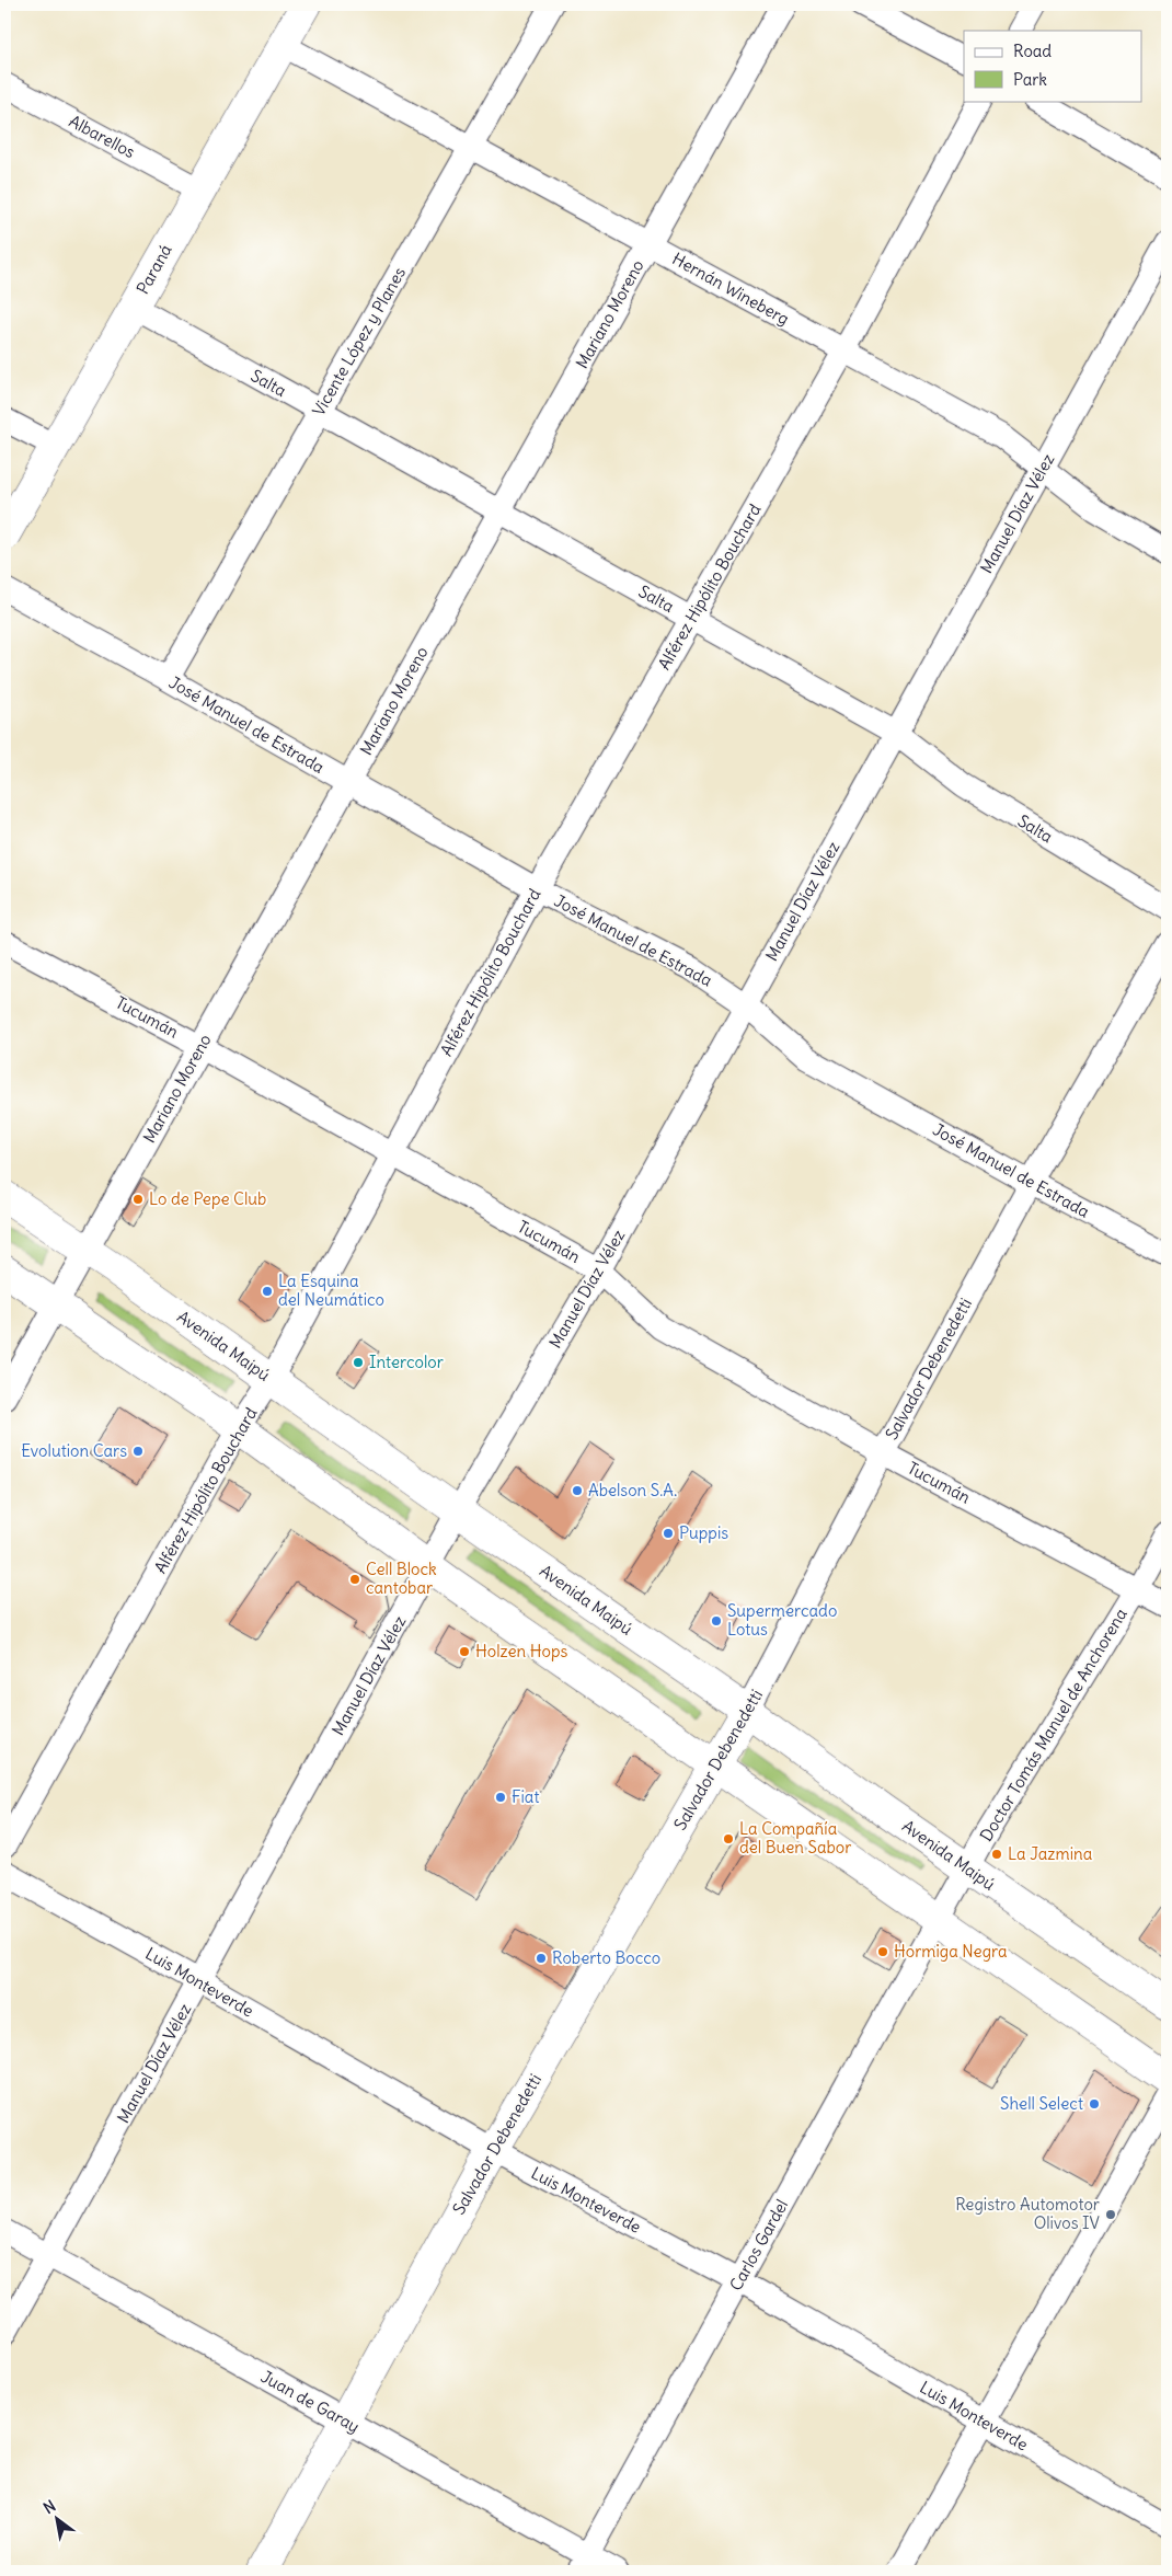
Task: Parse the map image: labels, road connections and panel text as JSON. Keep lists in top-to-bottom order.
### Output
{
  "streets": {
    "main road": ["Paraná", "Avenida Maipú", "Salvador Debenedetti"],
    "street": [
      "Albarellos",
      "Hernán Wineberg",
      "Mariano Moreno",
      "Vicente López y Planes",
      "Salta",
      "Manuel Díaz Vélez",
      "Alférez Hipólito Bouchard",
      "José Manuel de Estrada",
      "Tucumán",
      "Doctor Tomás Manuel de Anchorena",
      "Luis Monteverde",
      "Carlos Gardel",
      "Juan de Garay"
    ]
  },
  "crossings": [
    ["Albarellos", "Paraná"],
    ["Paraná", "Hernán Wineberg"],
    ["Paraná", "Salta"],
    ["Hernán Wineberg", "Mariano Moreno"],
    ["Hernán Wineberg", "Vicente López y Planes"],
    ["Hernán Wineberg", "Manuel Díaz Vélez"],
    ["Hernán Wineberg", "Alférez Hipólito Bouchard"],
    ["Mariano Moreno", "Salta"],
    ["Mariano Moreno", "José Manuel de Estrada"],
    ["Mariano Moreno", "Tucumán"],
    ["Mariano Moreno", "Avenida Maipú"],
    ["Vicente López y Planes", "Salta"],
    ["Vicente López y Planes", "José Manuel de Estrada"],
    ["Salta", "Manuel Díaz Vélez"],
    ["Salta", "Alférez Hipólito Bouchard"],
    ["Manuel Díaz Vélez", "José Manuel de Estrada"],
    ["Manuel Díaz Vélez", "Tucumán"],
    ["Manuel Díaz Vélez", "Avenida Maipú"],
    ["Manuel Díaz Vélez", "Luis Monteverde"],
    ["Manuel Díaz Vélez", "Juan de Garay"],
    ["Alférez Hipólito Bouchard", "José Manuel de Estrada"],
    ["Alférez Hipólito Bouchard", "Tucumán"],
    ["Alférez Hipólito Bouchard", "Avenida Maipú"],
    ["José Manuel de Estrada", "Salvador Debenedetti"],
    ["Tucumán", "Salvador Debenedetti"],
    ["Tucumán", "Doctor Tomás Manuel de Anchorena"],
    ["Avenida Maipú", "Salvador Debenedetti"],
    ["Avenida Maipú", "Doctor Tomás Manuel de Anchorena"],
    ["Salvador Debenedetti", "Luis Monteverde"],
    ["Salvador Debenedetti", "Juan de Garay"],
    ["Doctor Tomás Manuel de Anchorena", "Carlos Gardel"],
    ["Luis Monteverde", "Carlos Gardel"],
    ["Carlos Gardel", "Juan de Garay"]
  ],
  "places": [
    "Lo de Pepe Club",
    "La Esquina del Neumático",
    "Intercolor",
    "Evolution Cars",
    "Abelson S.A.",
    "Puppis",
    "Cell Block cantobar",
    "Supermercado Lotus",
    "Holzen Hops",
    "Fiat",
    "La Compañía del Buen Sabor",
    "La Jazmina",
    "Hormiga Negra",
    "Roberto Bocco",
    "Shell Select",
    "Registro Automotor Olivos IV"
  ],
  "legend": ["Road", "Park"],
  "north": "top left"
}
